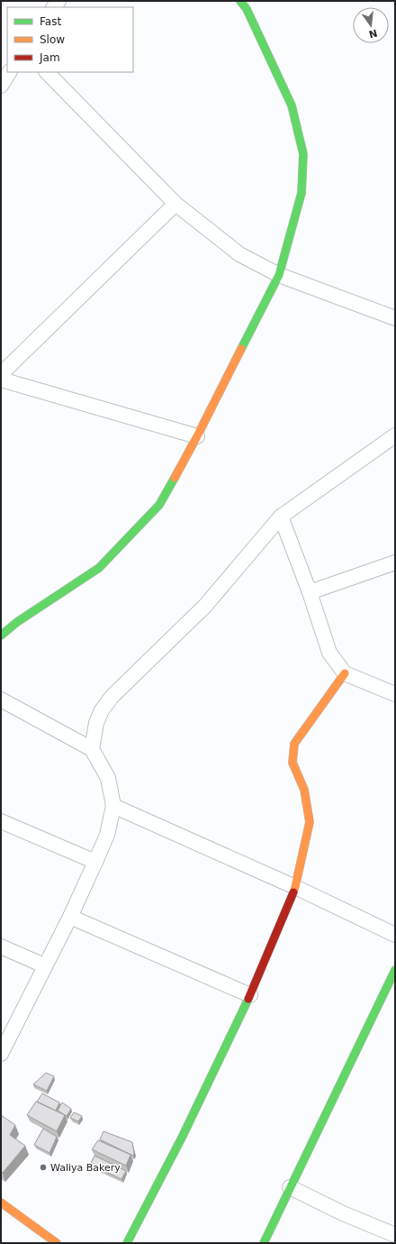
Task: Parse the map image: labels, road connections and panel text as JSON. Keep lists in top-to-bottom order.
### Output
{
  "places": ["Waliya Bakery"],
  "legend": ["Fast", "Slow", "Jam"],
  "north": "bottom"
}
